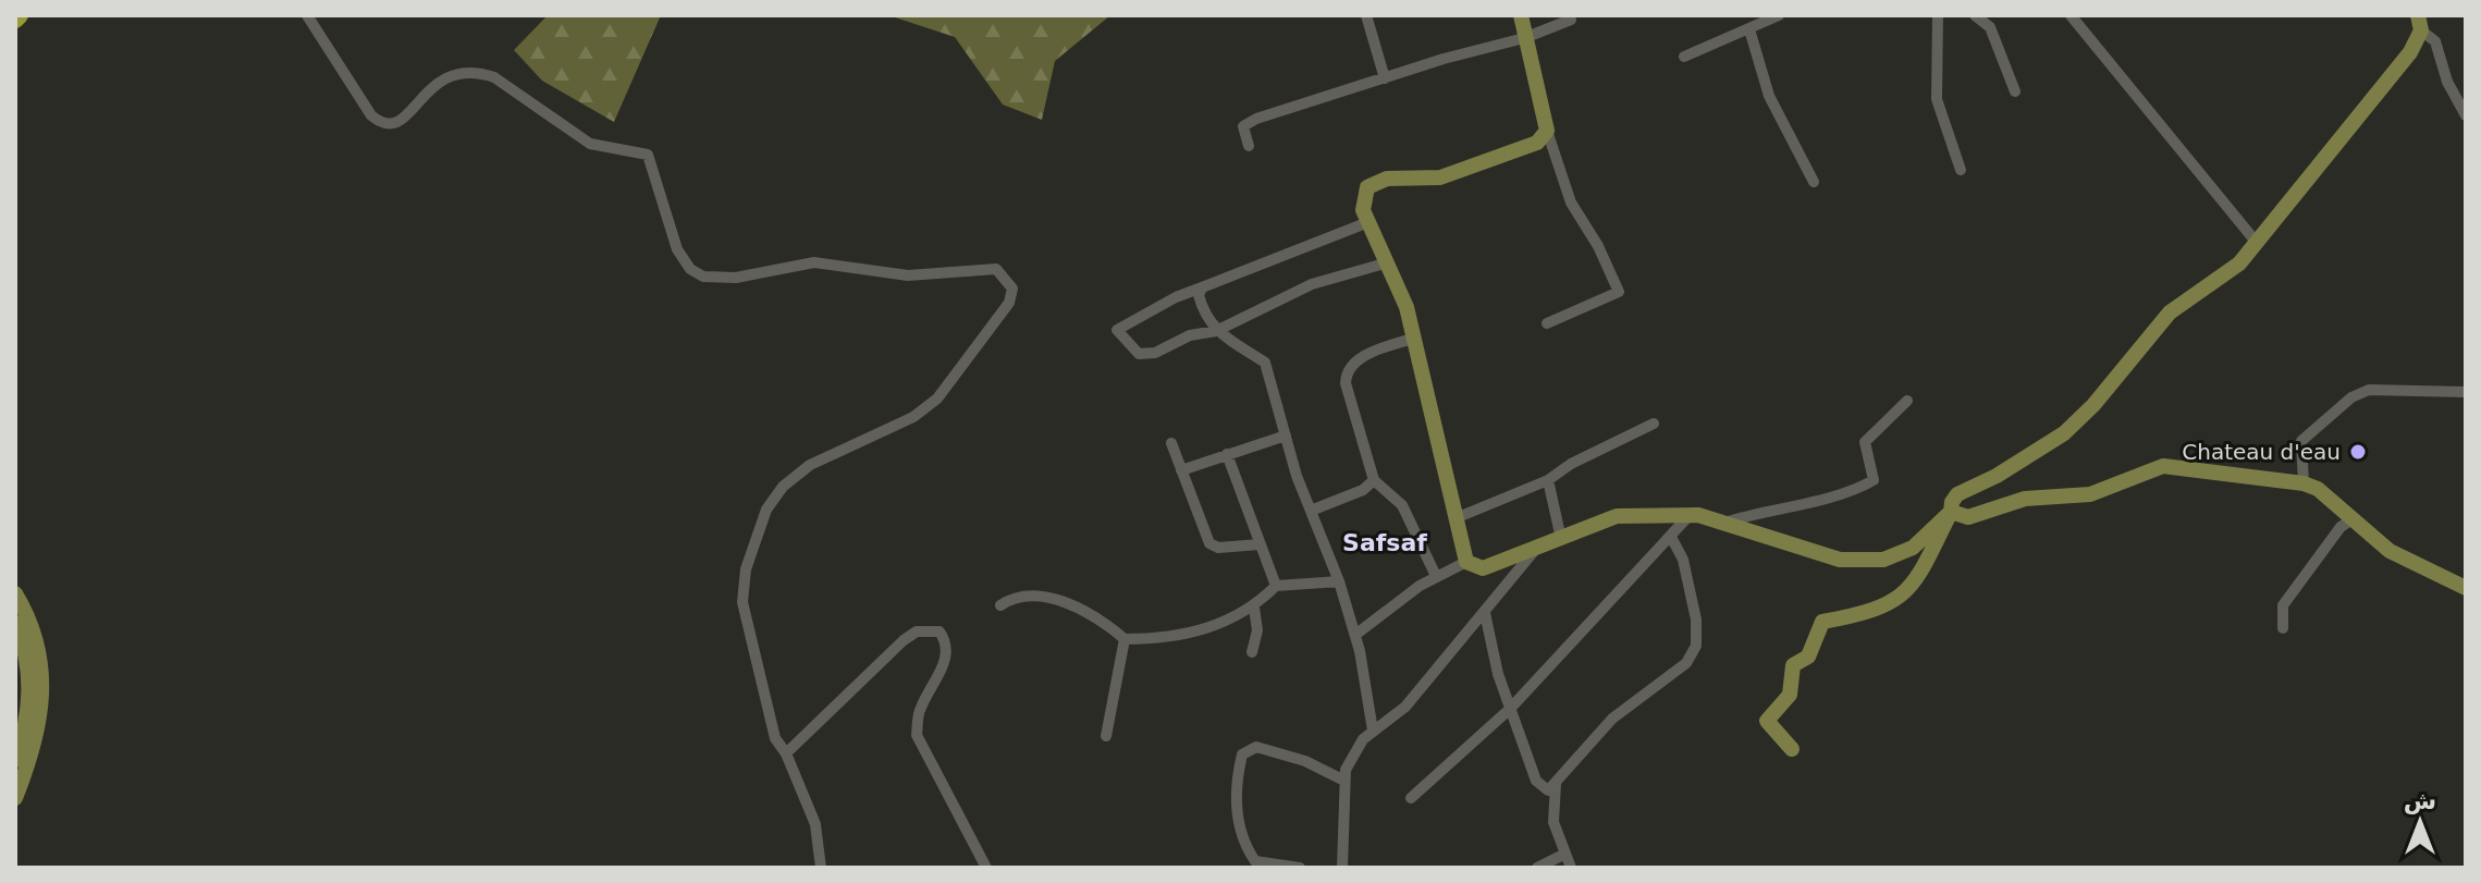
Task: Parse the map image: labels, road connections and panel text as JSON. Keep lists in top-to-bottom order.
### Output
{
  "districts": ["Safsaf"],
  "places": ["Chateau d'eau"],
  "north": "top"
}
